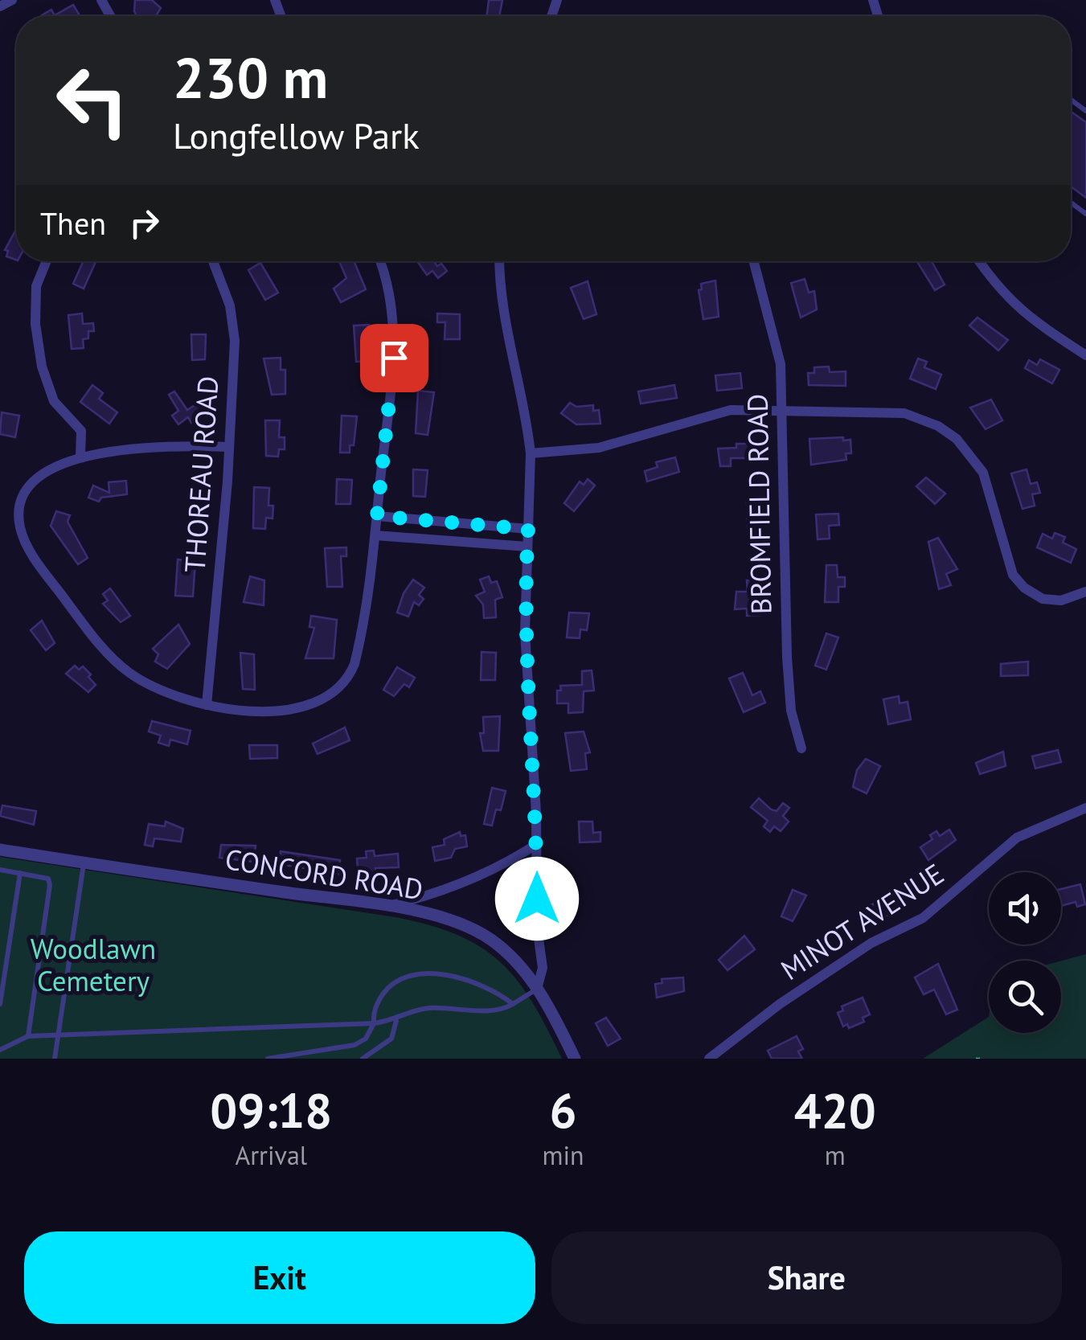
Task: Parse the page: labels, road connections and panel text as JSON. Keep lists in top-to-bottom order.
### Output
{
  "streets": {
    "street": [
      "THOREAU ROAD",
      "BROMFIELD ROAD",
      "CONCORD ROAD",
      "MINOT AVENUE"
    ]
  },
  "parks": ["Woodlawn Cemetery"],
  "page": {
    "turn": ["230 m", "Longfellow Park"],
    "then": "Then",
    "eta": [
      "09:18",
      "Arrival",
      "6",
      "min",
      "420",
      "m"
    ],
    "buttons": ["Exit", "Share"]
  }
}
